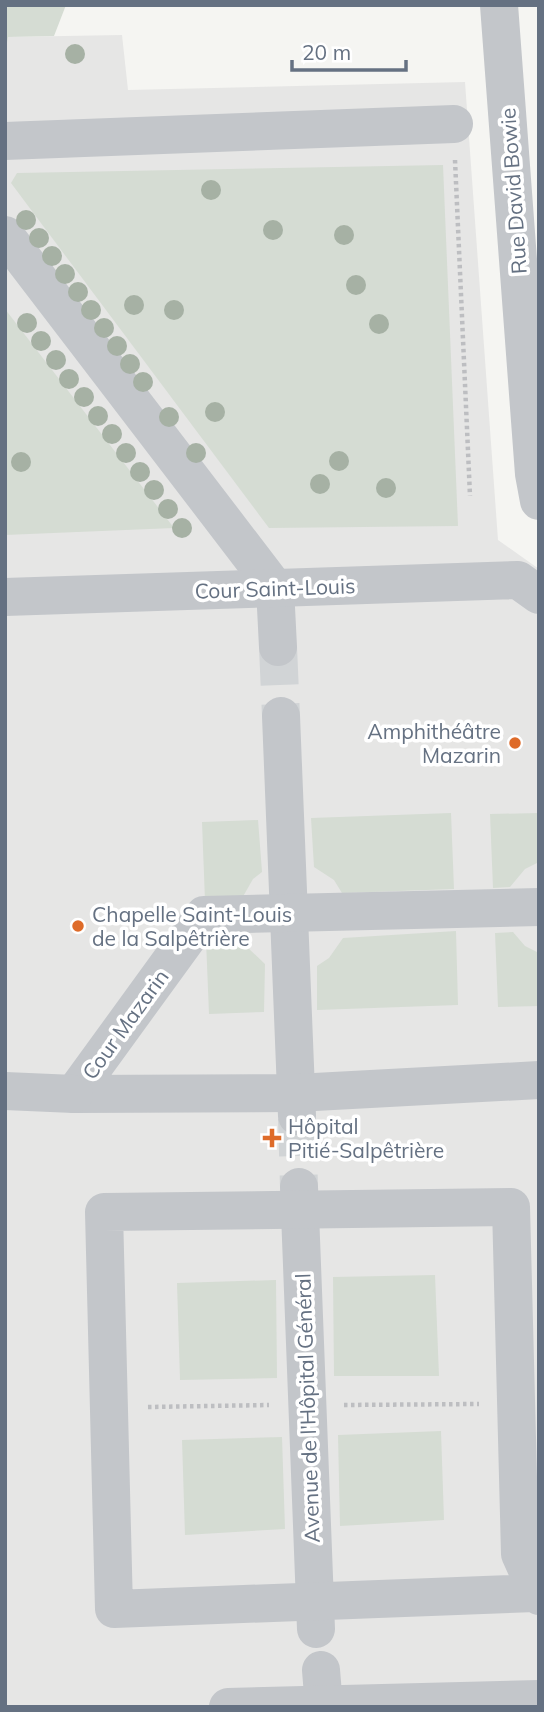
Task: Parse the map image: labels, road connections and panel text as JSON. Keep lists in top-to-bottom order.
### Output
{
  "streets": {
    "lane": [
      "Rue David Bowie",
      "Cour Saint-Louis",
      "Cour Mazarin",
      "Avenue de l'Hôpital Général"
    ]
  },
  "places": {
    "other": ["Amphithéâtre Mazarin", "Chapelle Saint-Louis de la Salpêtrière"],
    "health": ["Hôpital Pitié-Salpêtrière"]
  },
  "scale_bar": "20 m"
}
